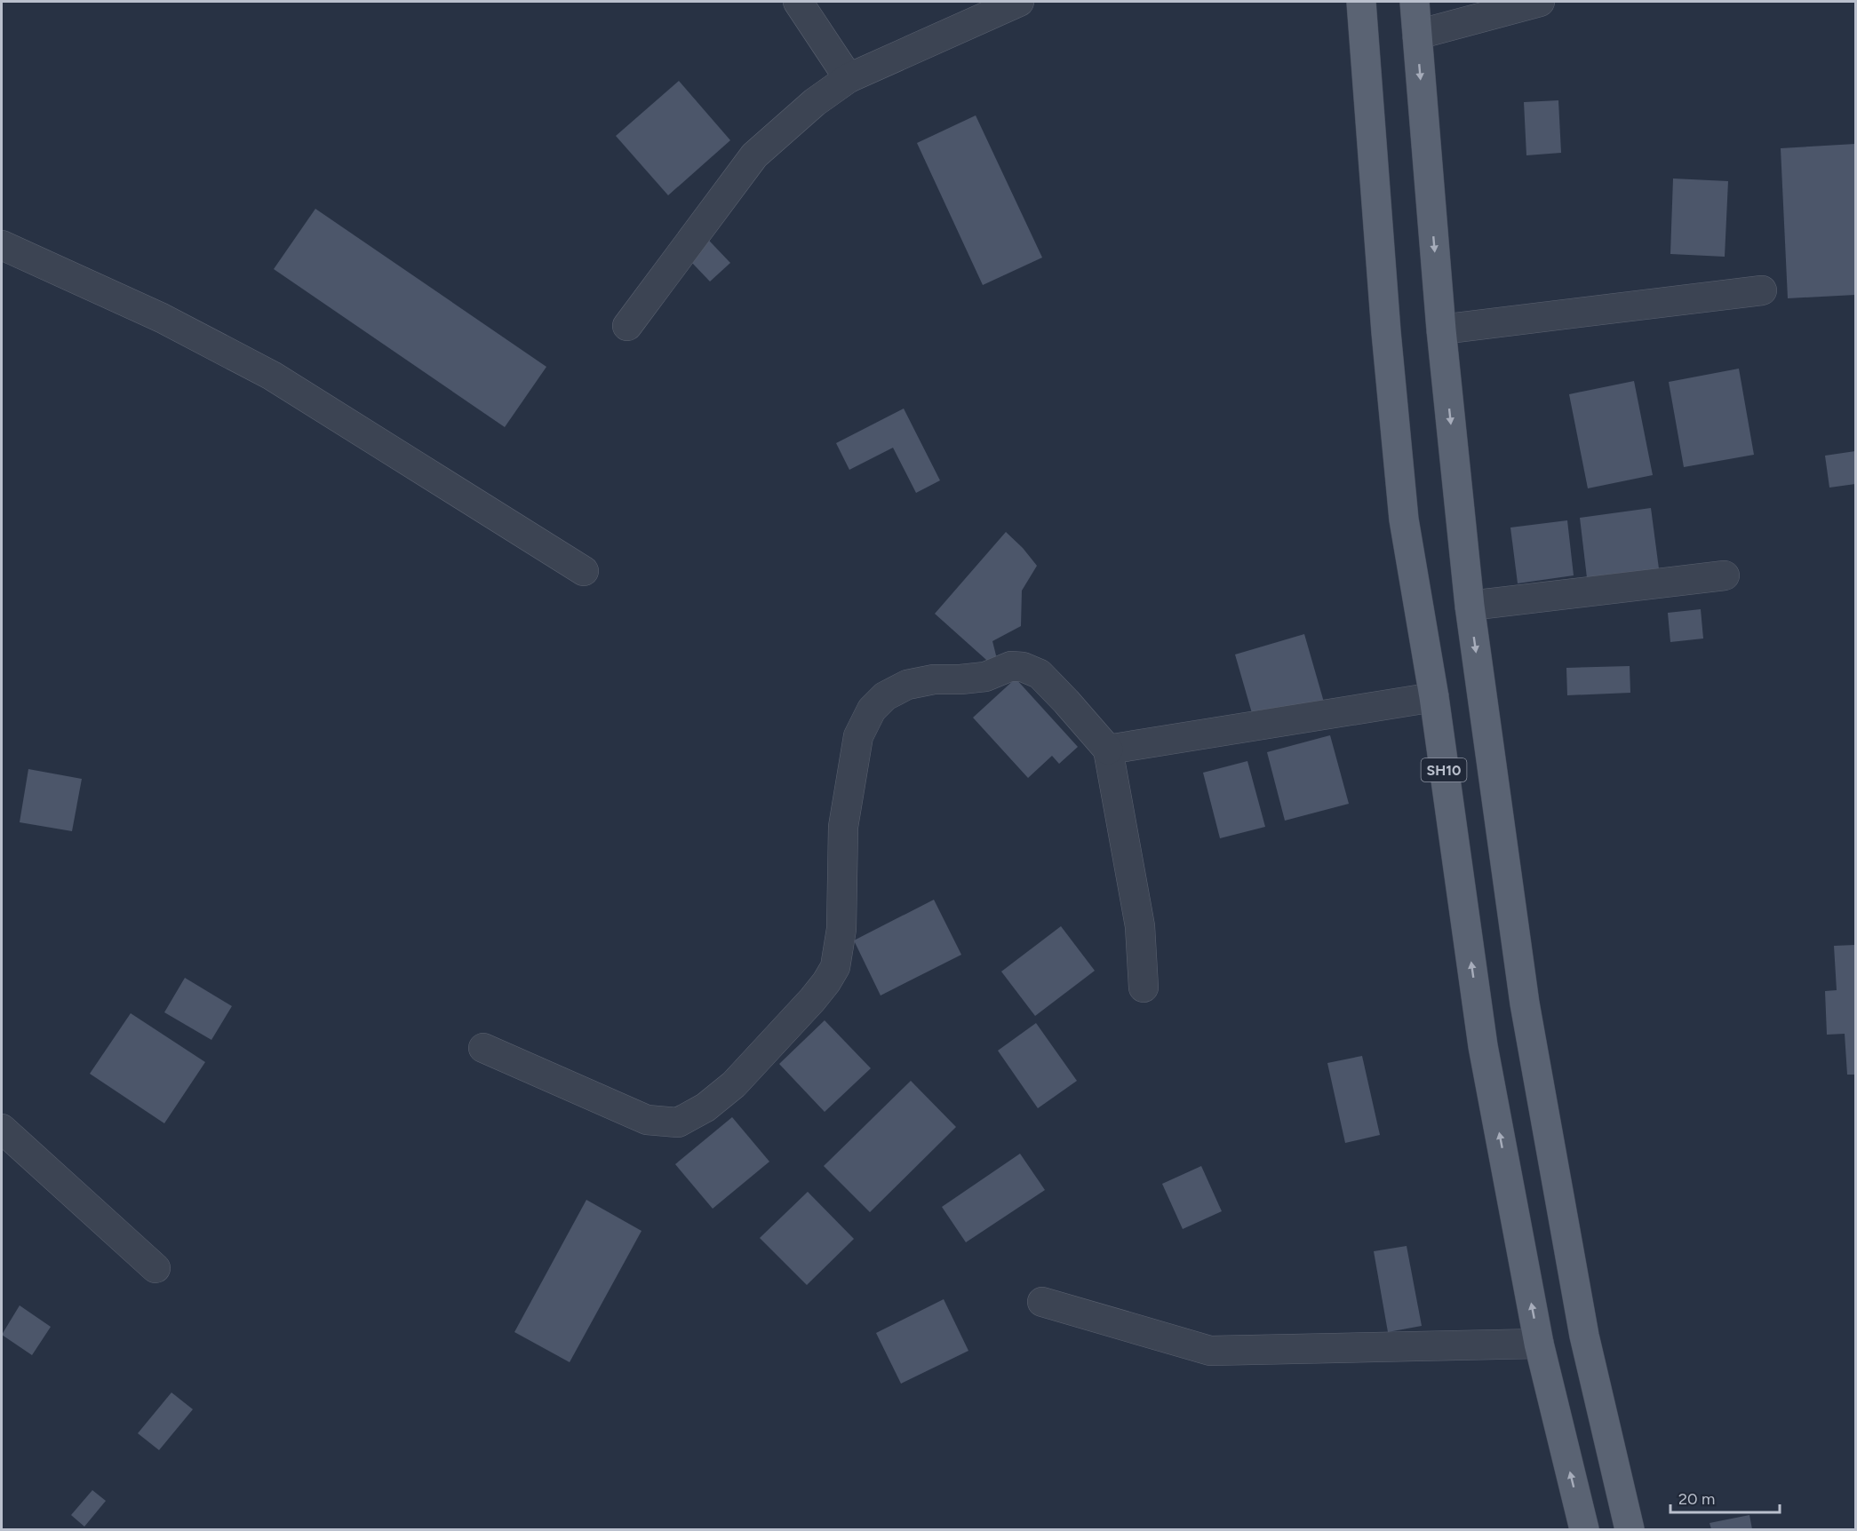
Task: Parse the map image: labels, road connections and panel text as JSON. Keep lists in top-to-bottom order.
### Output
{
  "streets": {
    "main road": ["SH10"]
  },
  "scale_bar": "20 m"
}
